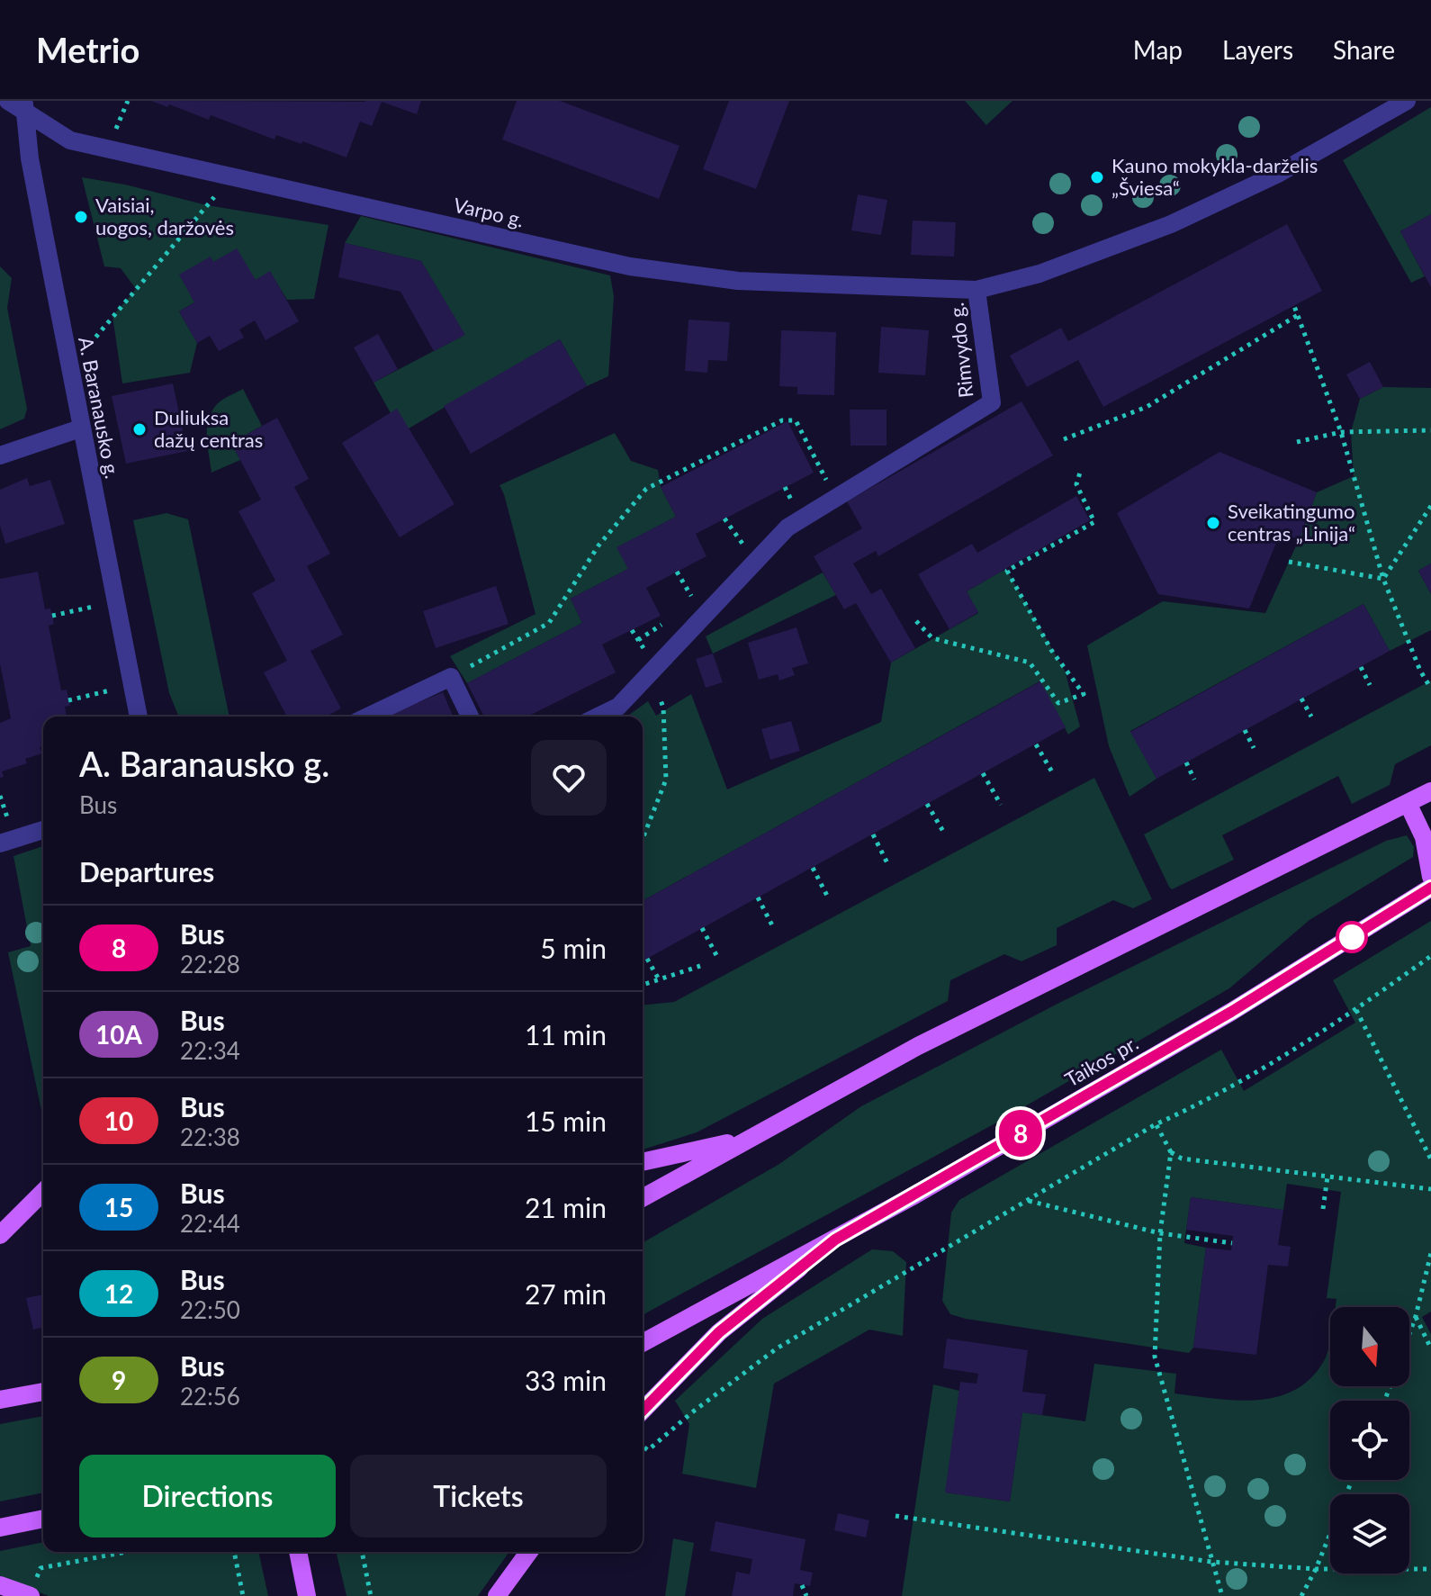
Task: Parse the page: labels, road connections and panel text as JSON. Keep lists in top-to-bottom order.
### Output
{
  "streets": {
    "main road": ["Taikos pr."],
    "street": ["Varpo g.", "Rimvydo g.", "A. Baranausko g."]
  },
  "crossings": [
    ["Varpo g.", "Rimvydo g."],
    ["Varpo g.", "A. Baranausko g."]
  ],
  "places": [
    "Kauno mokykla-darželis „Šviesa“",
    "Vaisiai, uogos, daržovės",
    "Duliuksa dažų centras",
    "Sveikatingumo centras „Linija“"
  ],
  "lines": ["bus line 8"],
  "north": "bottom",
  "page": {
    "header": "Metrio",
    "nav": ["Map", "Layers", "Share"],
    "on_map": "8",
    "heading": [
      ["A. Baranausko g.", "Bus"],
      "Departures"
    ],
    "list": [
      {
        "mark": "8",
        "name": "Bus",
        "note": "22:28",
        "value": "5 min"
      },
      {
        "mark": "10A",
        "name": "Bus",
        "note": "22:34",
        "value": "11 min"
      },
      {
        "mark": "10",
        "name": "Bus",
        "note": "22:38",
        "value": "15 min"
      },
      {
        "mark": "15",
        "name": "Bus",
        "note": "22:44",
        "value": "21 min"
      },
      {
        "mark": "12",
        "name": "Bus",
        "note": "22:50",
        "value": "27 min"
      },
      {
        "mark": "9",
        "name": "Bus",
        "note": "22:56",
        "value": "33 min"
      }
    ],
    "buttons": ["Directions", "Tickets"]
  }
}
